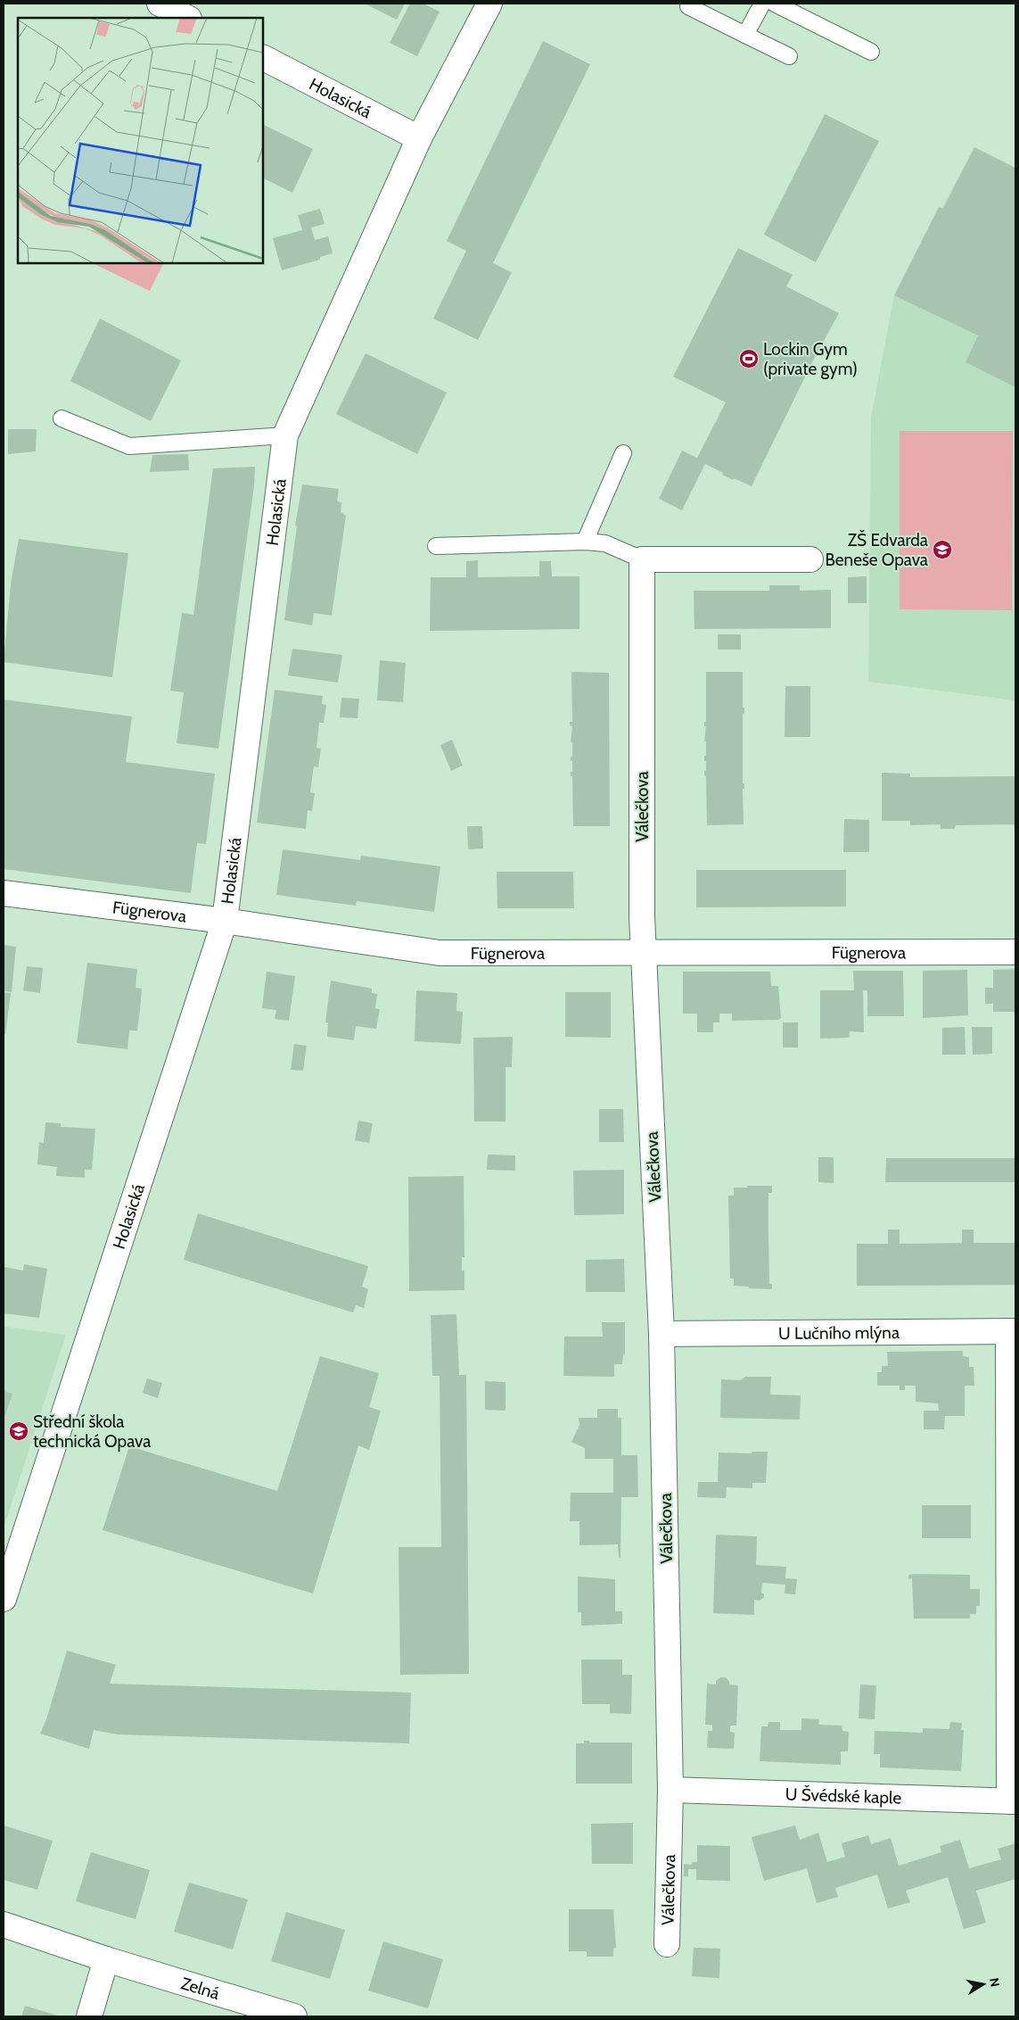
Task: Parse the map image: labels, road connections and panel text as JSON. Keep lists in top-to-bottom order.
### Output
{
  "streets": {
    "street": [
      "Holasická",
      "Válečkova",
      "Fügnerova",
      "U Lučního mlýna",
      "U Švédské kaple",
      "Zelná"
    ]
  },
  "crossings": [
    ["Holasická", "Fügnerova"],
    ["Válečkova", "Fügnerova"],
    ["Válečkova", "U Lučního mlýna"],
    ["Válečkova", "U Švédské kaple"]
  ],
  "places": {
    "sports": ["Lockin Gym (private gym)"],
    "school or university": ["ZŠ Edvarda Beneše Opava", "Střední škola technická Opava"]
  },
  "north": "right"
}
